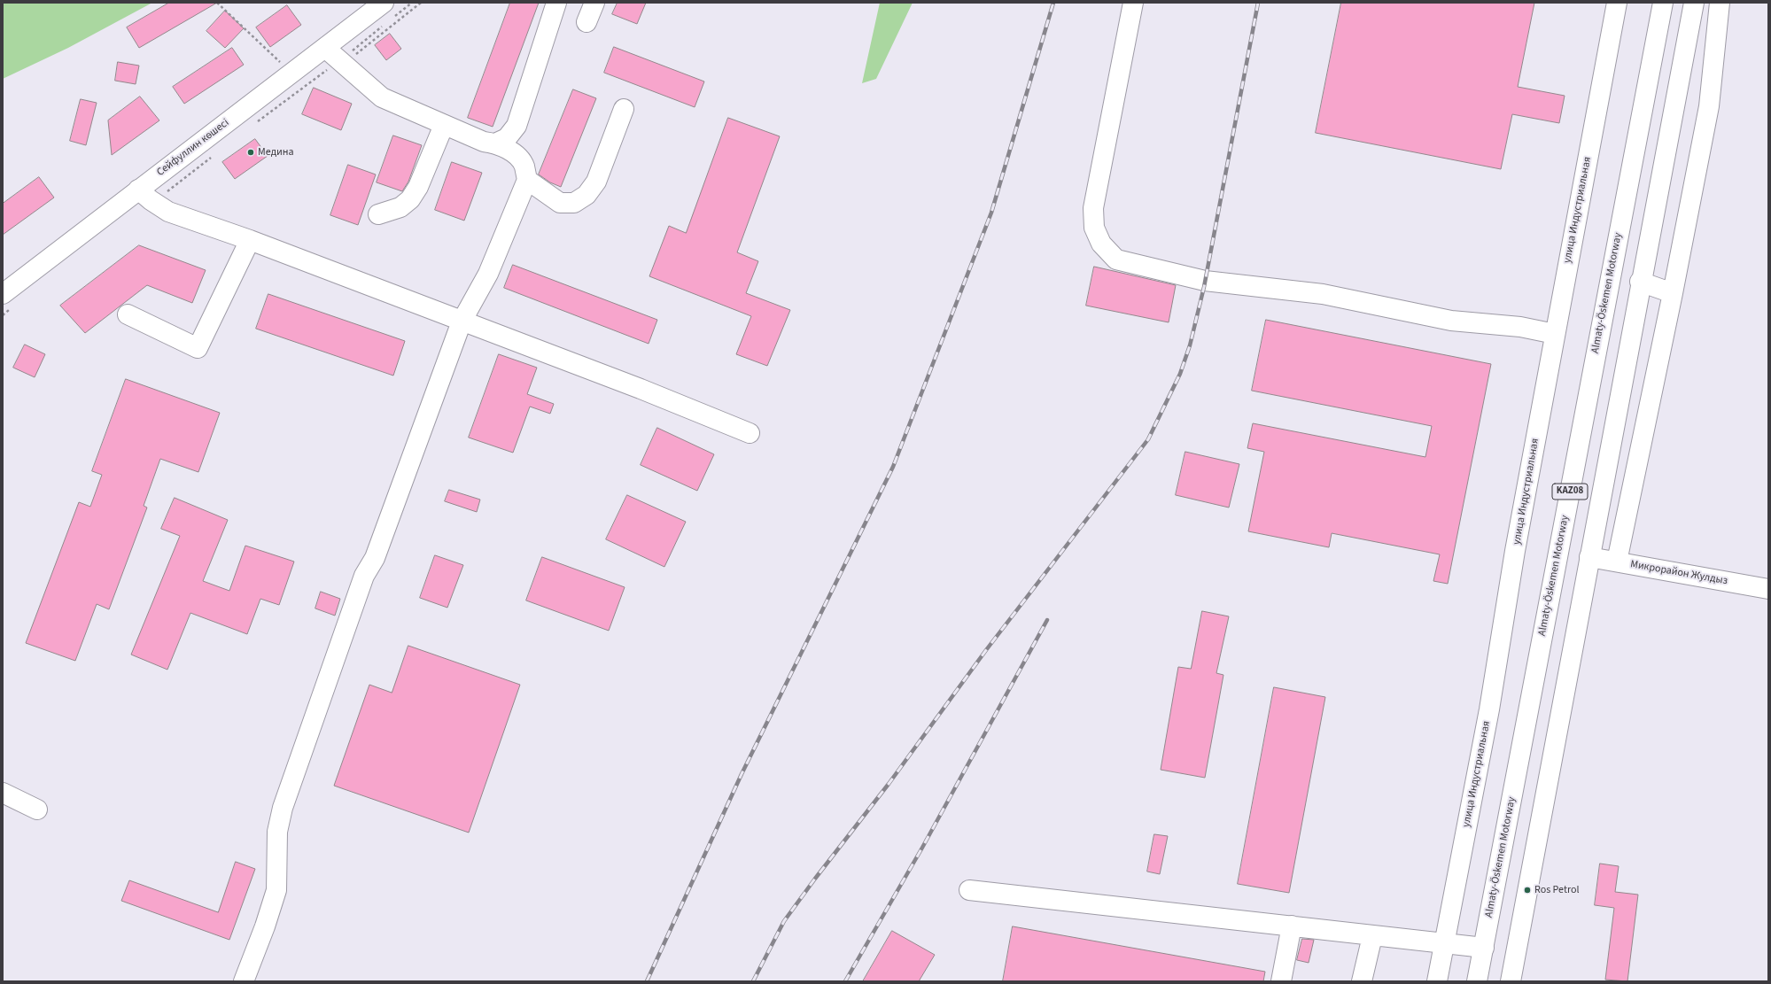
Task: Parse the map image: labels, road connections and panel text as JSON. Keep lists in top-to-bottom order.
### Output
{
  "streets": {
    "main road": [
      "Сейфуллин көшесі",
      "улица Индустриальная",
      "Almaty-Öskemen Motorway",
      "KAZ08",
      "Микрорайон Жулдыз"
    ]
  },
  "crossings": [
    ["KAZ08", "Микрорайон Жулдыз"]
  ],
  "places": ["Медина", "Ros Petrol"]
}
